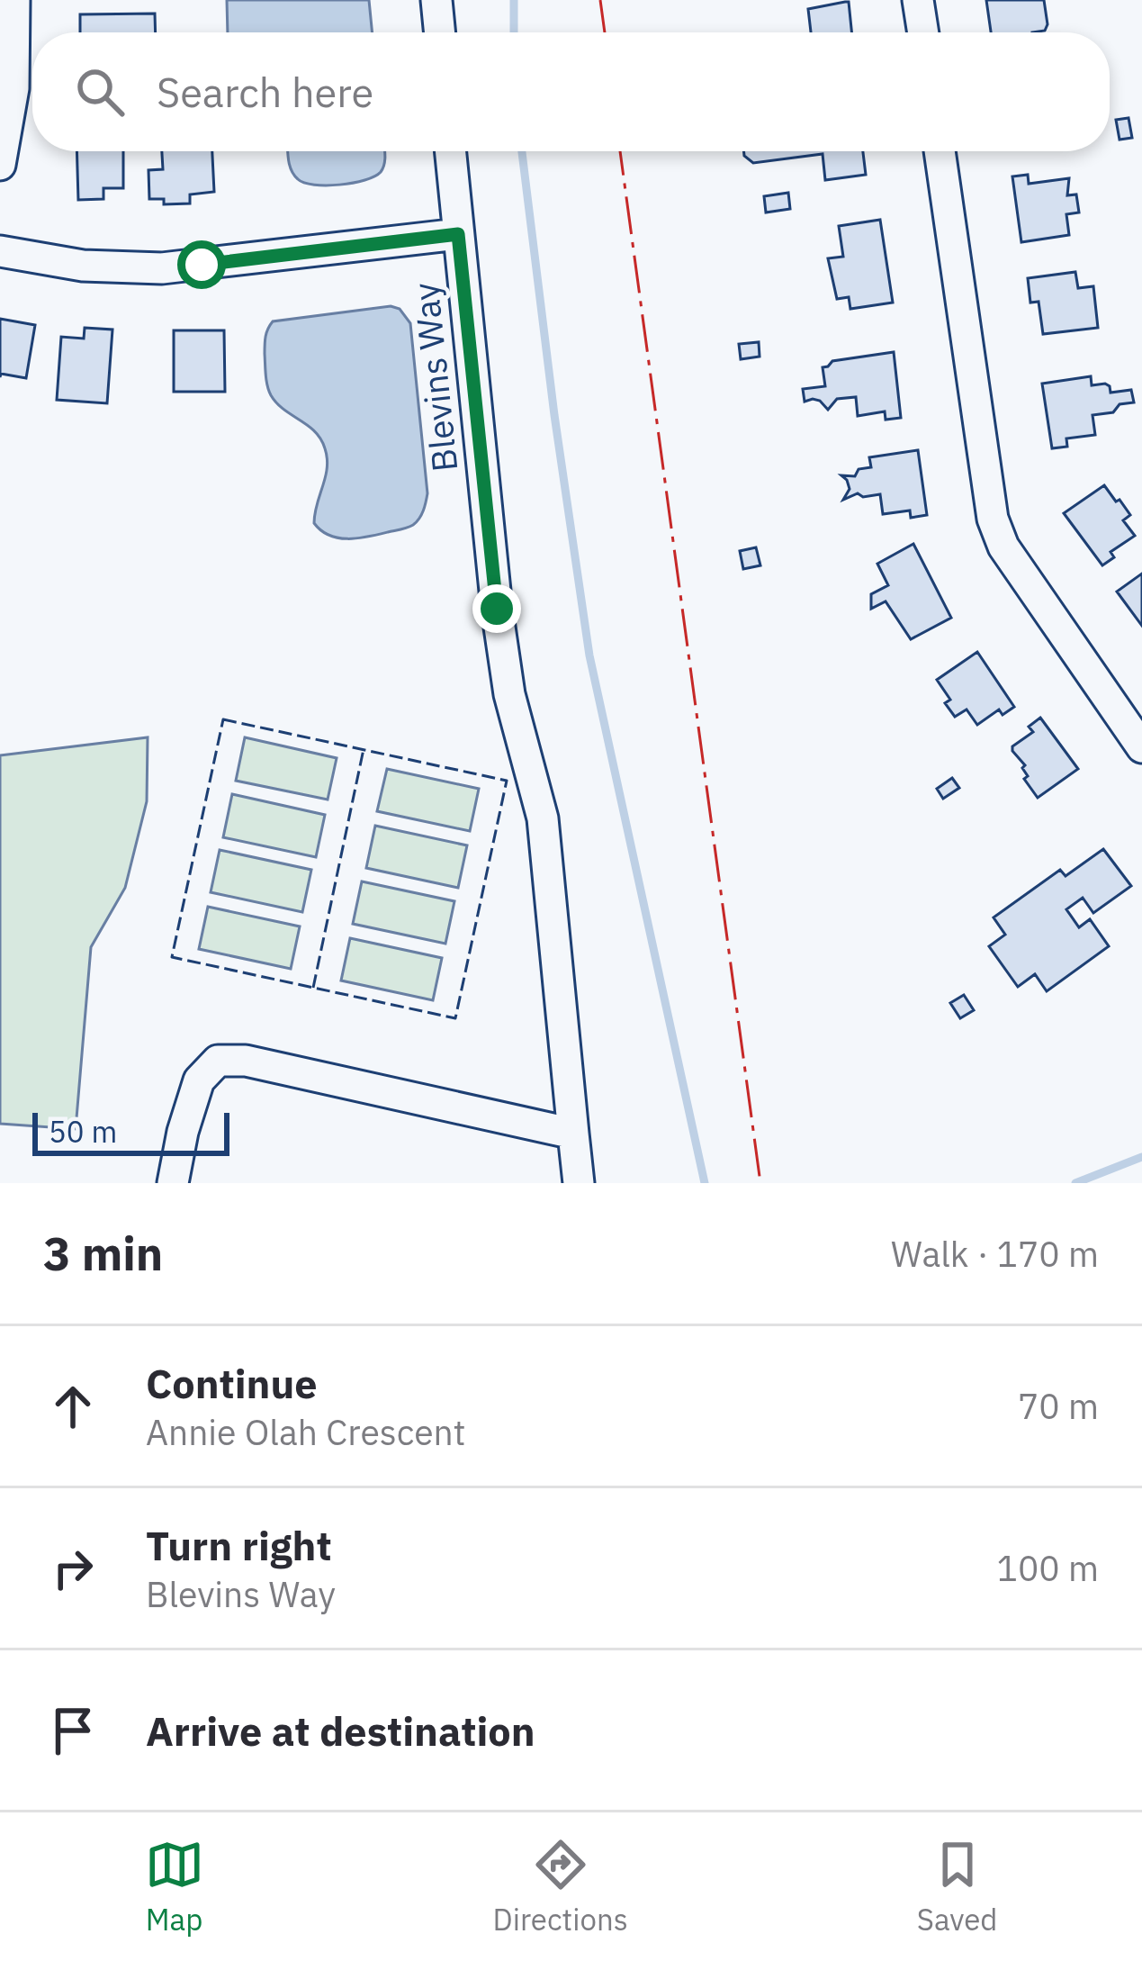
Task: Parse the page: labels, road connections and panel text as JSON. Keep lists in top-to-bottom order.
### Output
{
  "streets": {
    "street": ["Blevins Way"]
  },
  "scale_bar": "50 m",
  "page": {
    "search": "Search here",
    "scale": "50 m",
    "heading": ["3 min", "Walk · 170 m"],
    "list": [
      ["Continue", "Annie Olah Crescent", "70 m"],
      ["Turn right", "Blevins Way", "100 m"],
      "Arrive at destination"
    ],
    "nav": ["Map", "Directions", "Saved"]
  }
}
